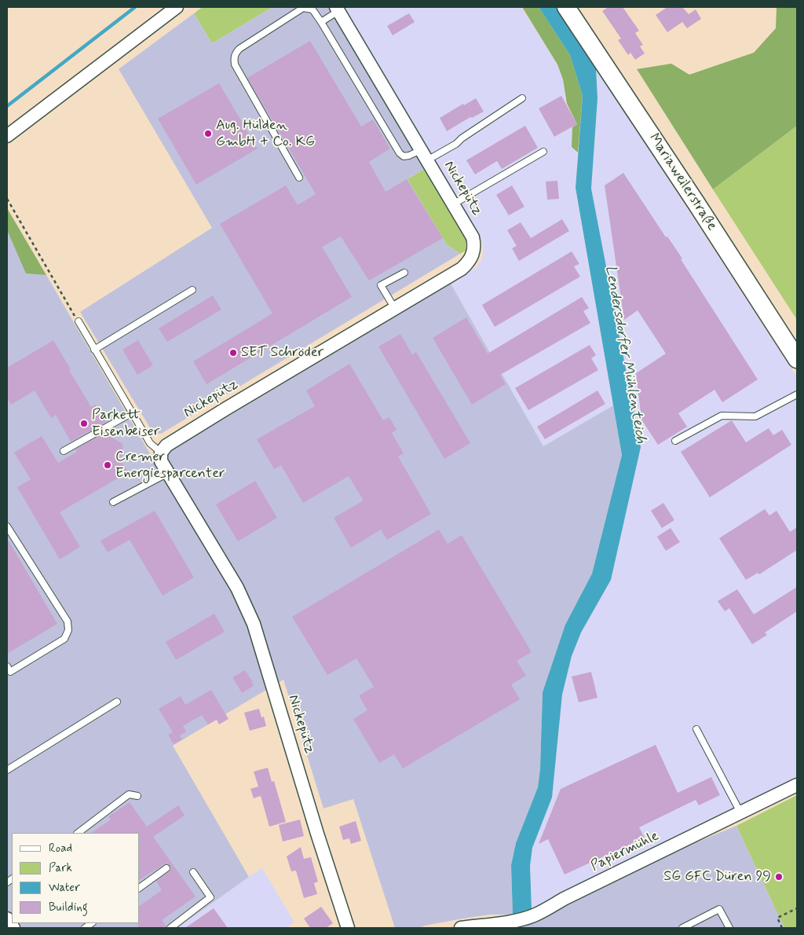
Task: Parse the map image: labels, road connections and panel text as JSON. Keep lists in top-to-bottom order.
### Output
{
  "streets": {
    "main road": ["Mariaweilerstraße"],
    "street": ["Nickepütz", "Papiermühle"]
  },
  "water": ["Lendersdorfer Mühlenteich"],
  "places": [
    "Aug. Hülden GmbH + Co. KG",
    "SET Schröder",
    "Parkett Eisenbeiser",
    "Cremer Energiesparcenter",
    "SG GFC Düren 99"
  ],
  "legend": [
    "Road",
    "Park",
    "Water",
    "Building"
  ]
}
